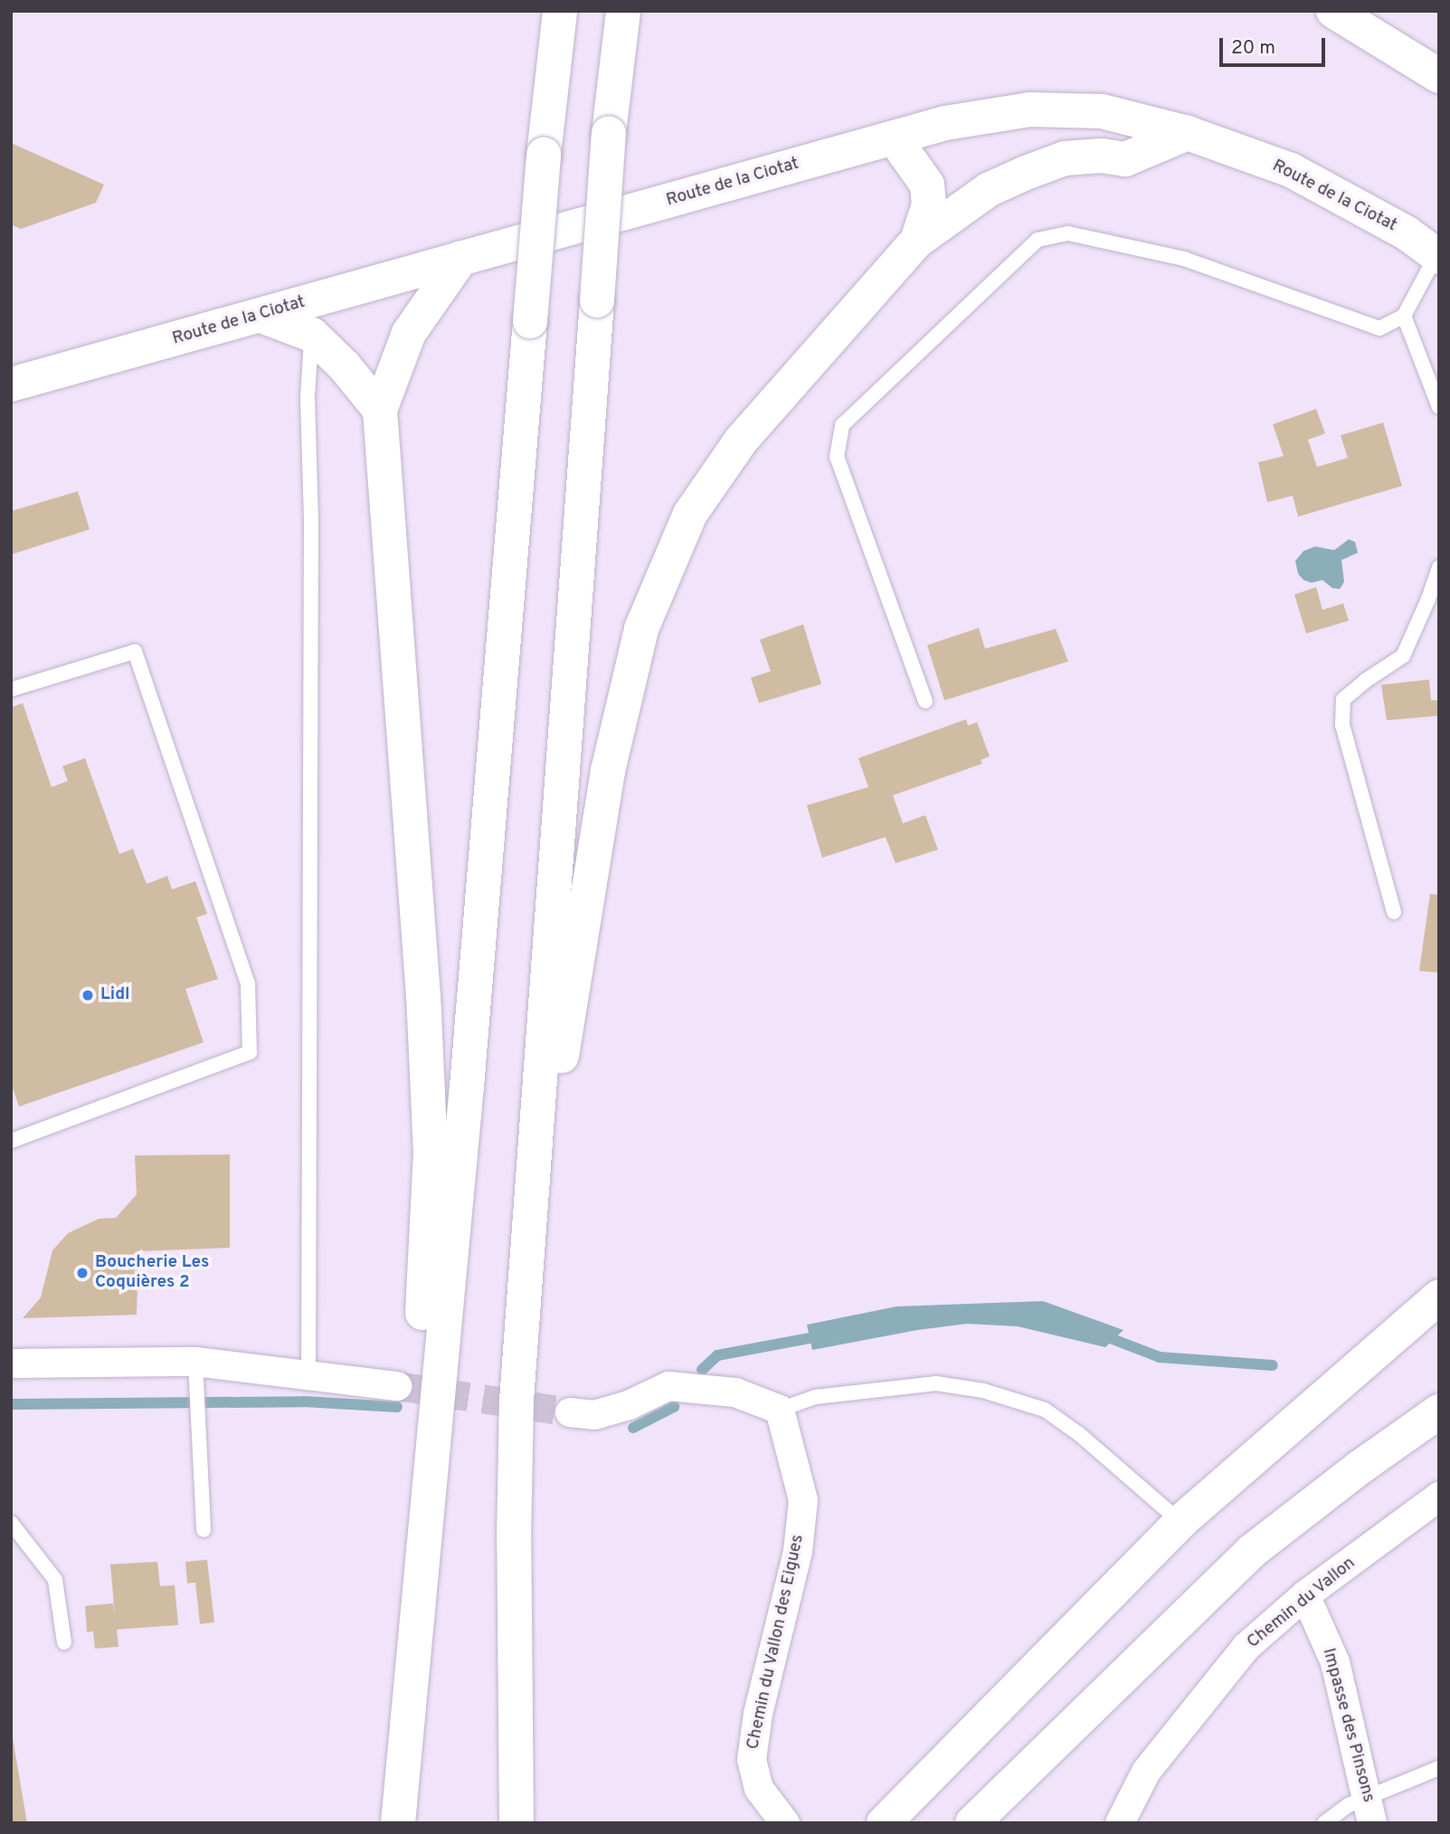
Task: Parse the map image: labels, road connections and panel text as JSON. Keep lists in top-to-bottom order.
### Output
{
  "streets": {
    "main road": ["Route de la Ciotat"],
    "street": ["Chemin du Vallon", "Chemin du Vallon des Eigues", "Impasse des Pinsons"]
  },
  "crossings": [
    ["Chemin du Vallon", "Impasse des Pinsons"]
  ],
  "places": ["Lidl", "Boucherie Les Coquières 2"],
  "scale_bar": "20 m"
}
